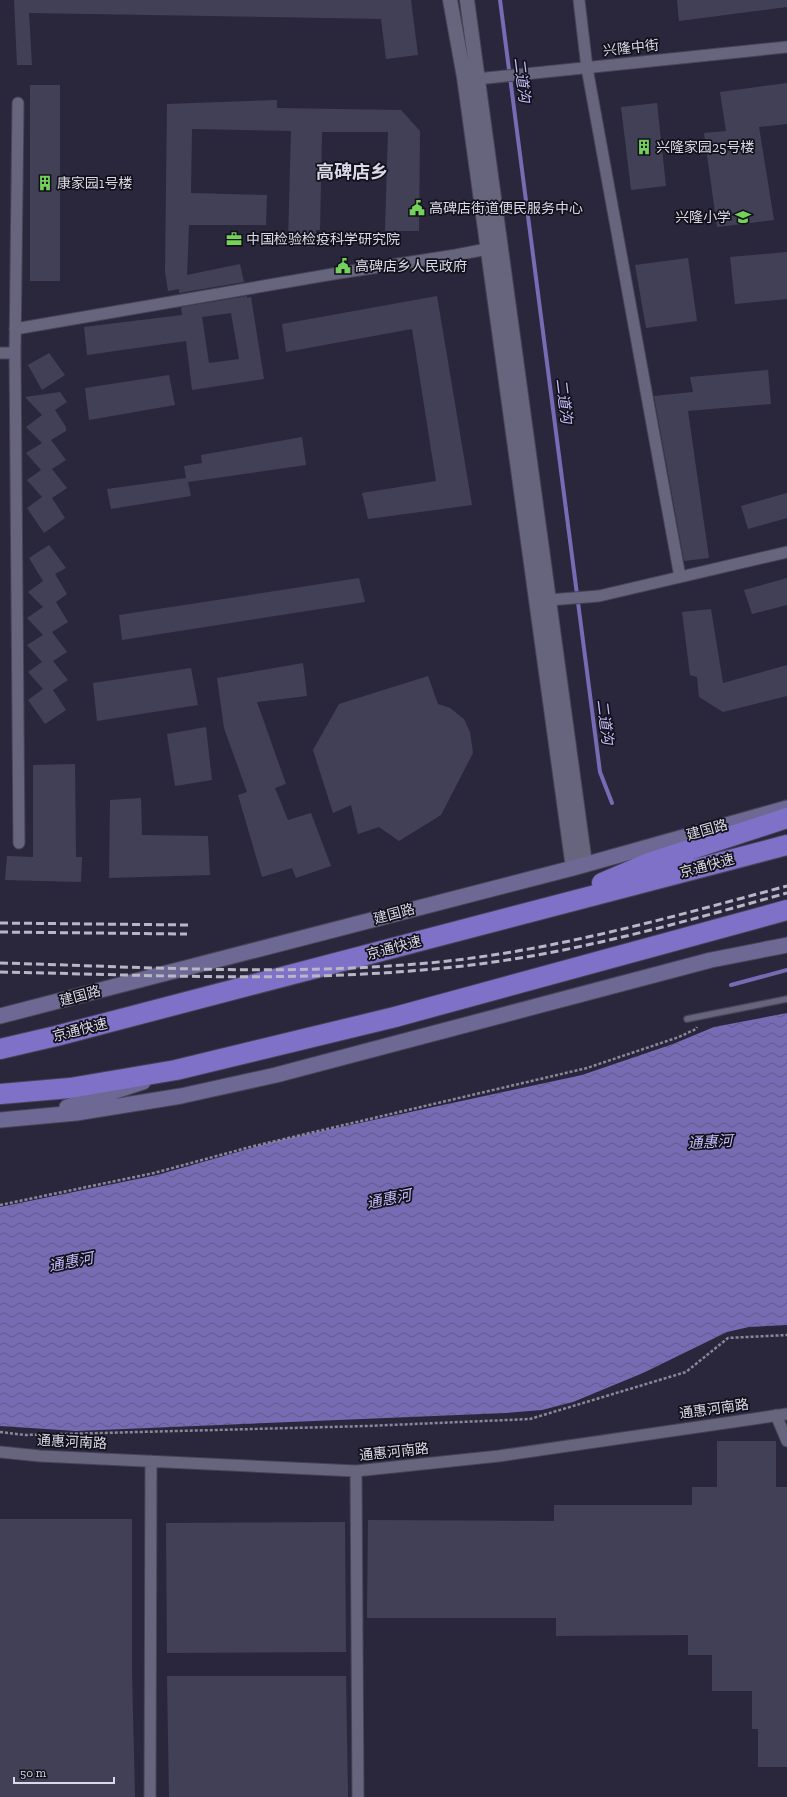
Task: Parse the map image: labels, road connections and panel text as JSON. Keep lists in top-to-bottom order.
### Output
{
  "streets": {
    "highway": ["京通快速"],
    "main road": ["建国路"],
    "street": ["兴隆中街", "通惠河南路"]
  },
  "districts": ["高碑店乡"],
  "water": ["二道沟", "通惠河"],
  "places": {
    "building": ["兴隆家园25号楼", "康家园1号楼"],
    "public building": ["高碑店街道便民服务中心", "高碑店乡人民政府"],
    "school or university": ["兴隆小学"],
    "office": ["中国检验检疫科学研究院"]
  },
  "scale_bar": "50 m"
}
